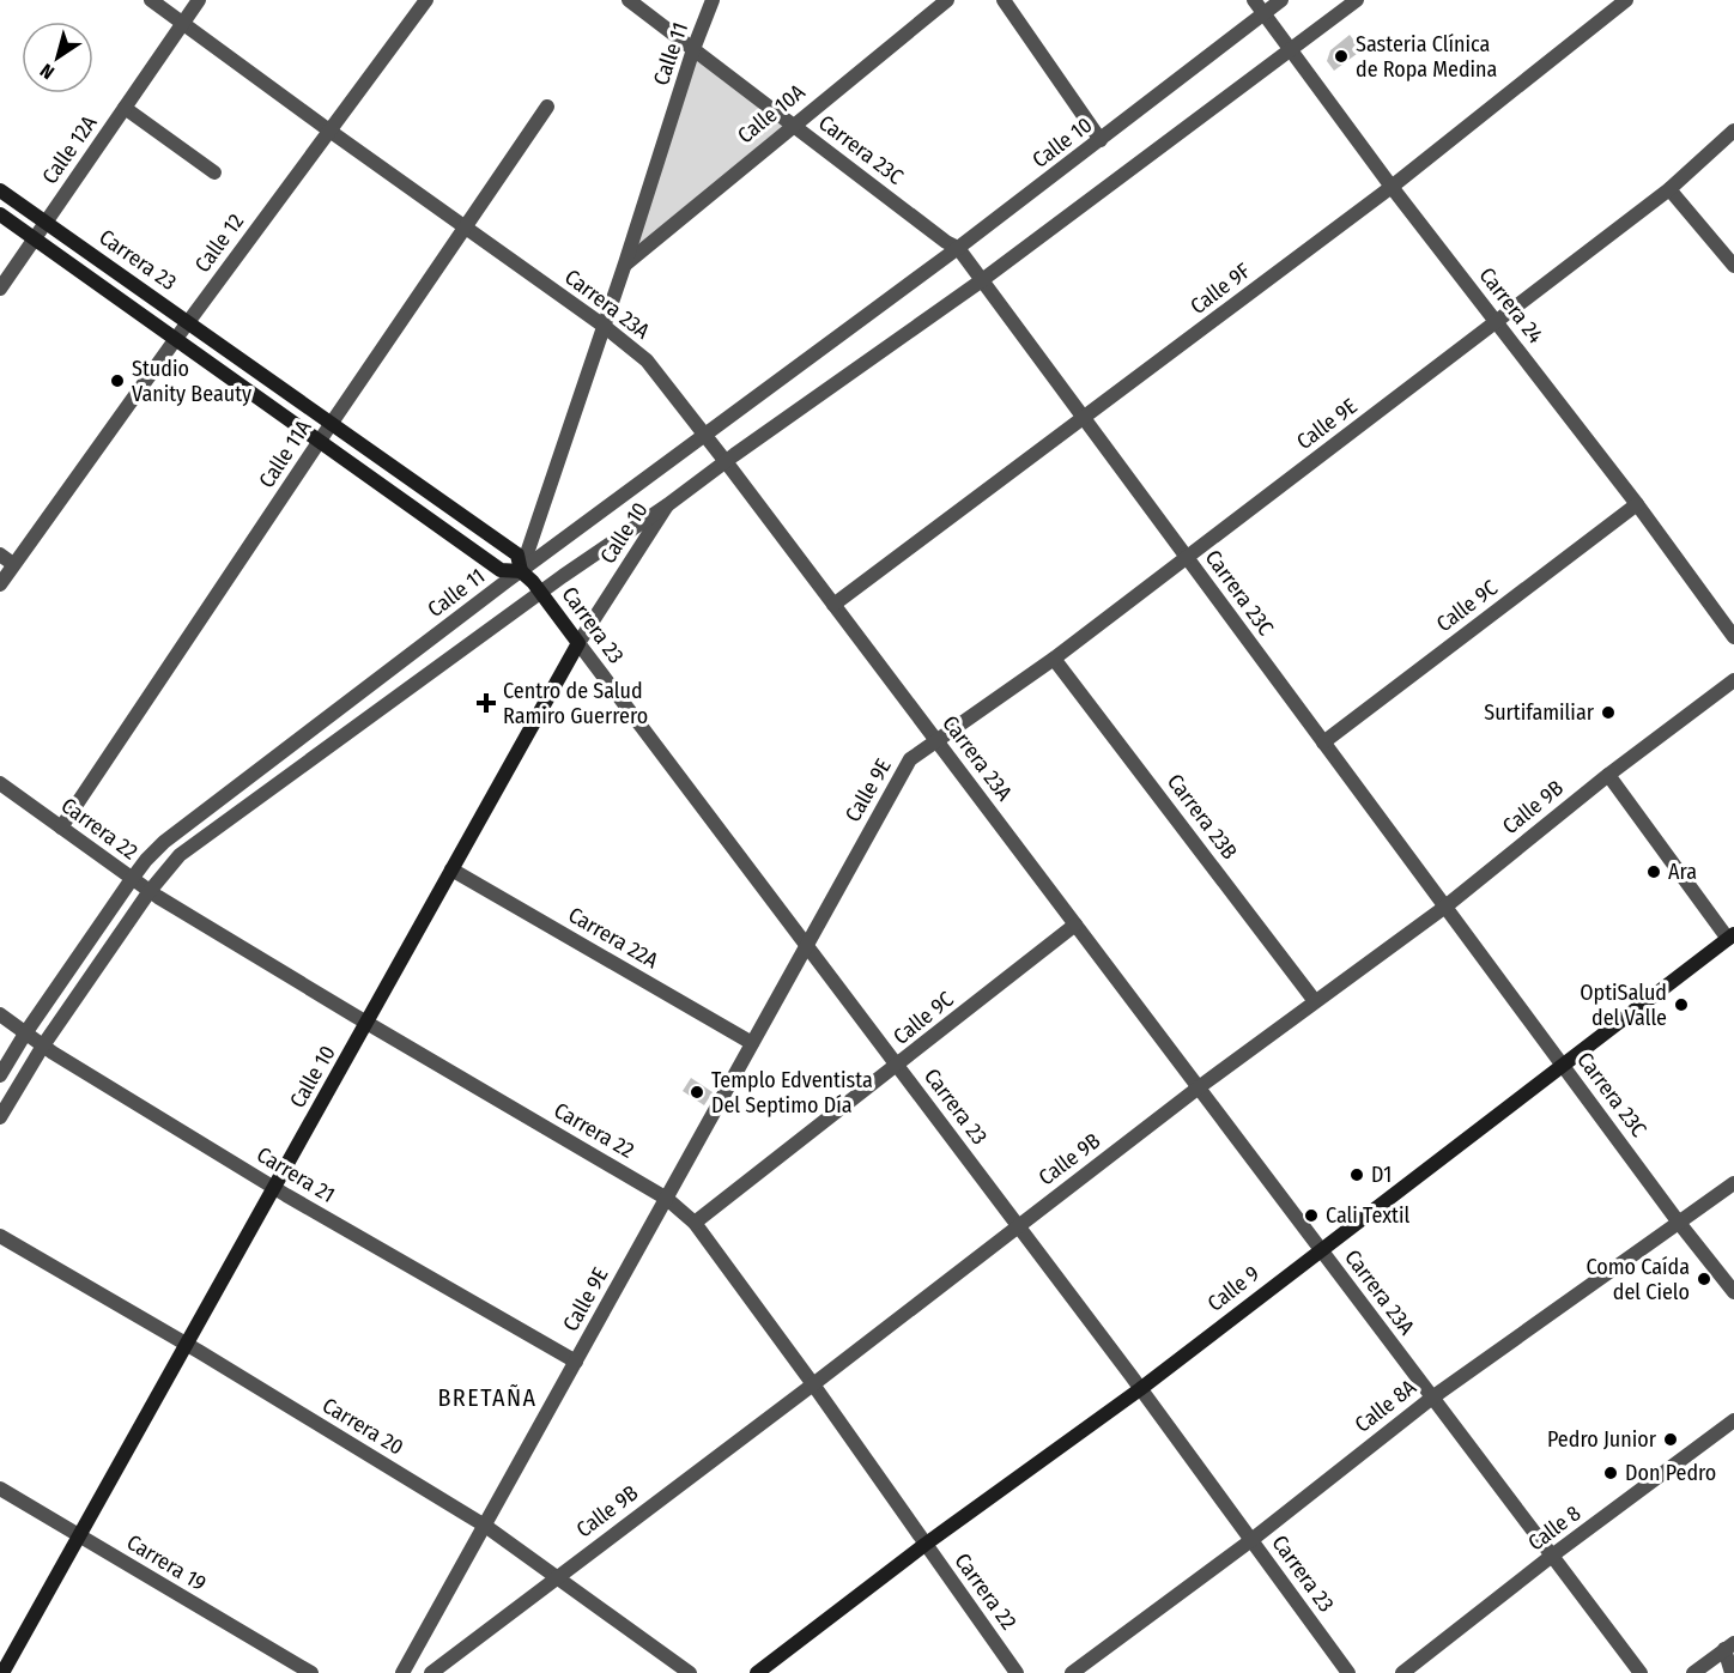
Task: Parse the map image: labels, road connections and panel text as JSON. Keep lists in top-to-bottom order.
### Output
{
  "streets": {
    "main road": ["Calle 10", "Carrera 23", "Calle 9"],
    "street": [
      "Calle 11",
      "Calle 10A",
      "Calle 12A",
      "Carrera 23C",
      "Calle 12",
      "Calle 9F",
      "Carrera 23A",
      "Carrera 24",
      "Calle 9E",
      "Calle 11A",
      "Calle 9C",
      "Calle 9B",
      "Carrera 23B",
      "Carrera 22",
      "Carrera 22A",
      "Carrera 21",
      "Calle 8A",
      "Carrera 20",
      "Calle 8",
      "Carrera 19"
    ]
  },
  "crossings": [
    ["Calle 11", "Calle 10A"],
    ["Calle 11", "Calle 10"],
    ["Calle 11", "Carrera 23C"],
    ["Calle 11", "Carrera 23"],
    ["Calle 11", "Carrera 23A"],
    ["Calle 11", "Carrera 22"],
    ["Calle 11", "Carrera 21"],
    ["Calle 10A", "Carrera 23C"],
    ["Calle 10", "Carrera 23C"],
    ["Calle 10", "Carrera 23"],
    ["Calle 10", "Carrera 23A"],
    ["Calle 10", "Carrera 24"],
    ["Calle 10", "Carrera 22"],
    ["Calle 10", "Carrera 22A"],
    ["Calle 10", "Carrera 21"],
    ["Calle 10", "Carrera 20"],
    ["Calle 10", "Carrera 19"],
    ["Calle 12A", "Carrera 23"],
    ["Calle 12A", "Carrera 23A"],
    ["Carrera 23C", "Calle 9F"],
    ["Carrera 23C", "Calle 9E"],
    ["Carrera 23C", "Calle 9C"],
    ["Carrera 23C", "Calle 9B"],
    ["Carrera 23C", "Calle 9"],
    ["Carrera 23C", "Calle 8A"],
    ["Calle 12", "Carrera 23"],
    ["Calle 12", "Carrera 23A"],
    ["Carrera 23", "Calle 9E"],
    ["Carrera 23", "Calle 11A"],
    ["Carrera 23", "Calle 9C"],
    ["Carrera 23", "Calle 9B"],
    ["Carrera 23", "Calle 9"],
    ["Carrera 23", "Calle 8A"],
    ["Calle 9F", "Carrera 23A"],
    ["Calle 9F", "Carrera 24"],
    ["Carrera 23A", "Calle 9E"],
    ["Carrera 23A", "Calle 11A"],
    ["Carrera 23A", "Calle 9C"],
    ["Carrera 23A", "Calle 9B"],
    ["Carrera 23A", "Calle 9"],
    ["Carrera 23A", "Calle 8A"],
    ["Carrera 23A", "Calle 8"],
    ["Carrera 24", "Calle 9E"],
    ["Carrera 24", "Calle 9C"],
    ["Calle 9E", "Carrera 23B"],
    ["Calle 9E", "Carrera 22"],
    ["Calle 9E", "Carrera 22A"],
    ["Calle 9E", "Carrera 21"],
    ["Calle 9E", "Carrera 20"],
    ["Calle 11A", "Carrera 22"],
    ["Calle 9C", "Carrera 22"],
    ["Calle 9B", "Carrera 23B"],
    ["Calle 9B", "Carrera 22"],
    ["Calle 9B", "Carrera 20"],
    ["Carrera 22", "Calle 9"]
  ],
  "districts": ["BRETAÑA"],
  "places": {
    "other": [
      "Sasteria Clínica de Ropa Medina",
      "Studio Vanity Beauty",
      "Surtifamiliar",
      "Ara",
      "OptiSalud del Valle",
      "Templo Edventista Del Septimo Día",
      "D1",
      "Cali Textil",
      "Como Caída del Cielo",
      "Pedro Junior",
      "Don Pedro"
    ],
    "health": ["Centro de Salud Ramiro Guerrero"]
  },
  "north": "bottom left"
}
